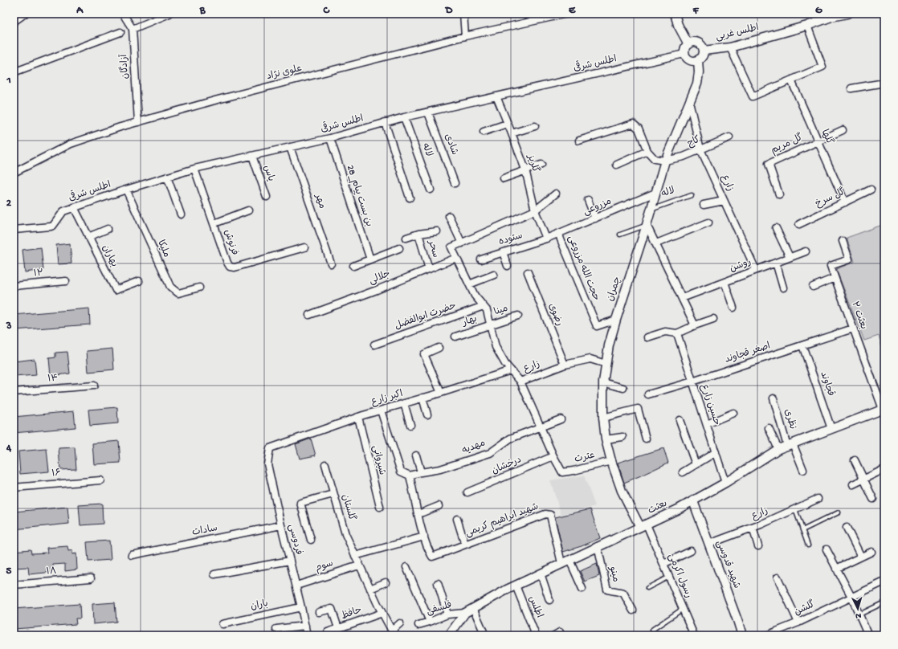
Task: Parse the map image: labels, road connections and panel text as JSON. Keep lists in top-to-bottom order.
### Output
{
  "streets": {
    "street": [
      "اطلس غربی",
      "اطلس شرقی",
      "آزادگان",
      "علوی نژاد",
      "گلها",
      "کاج",
      "شادی",
      "گل مریم",
      "لاله",
      "گلریز",
      "یاس",
      "زارع",
      "بن بست پیام_28",
      "گل سرخ",
      "مهر",
      "مزروعی",
      "ستوده",
      "فرنوش",
      "ملیکا",
      "سحر",
      "بهاران",
      "روشن",
      "حجت الله مزروعی",
      "۱۲",
      "جلالی",
      "چمران",
      "مینا",
      "رضوی",
      "بعثت ۲",
      "حضرت ابوالفضل",
      "بهار",
      "اصغر قجاوند",
      "۱۴",
      "قجاوند",
      "اکبر زارع",
      "حسین زارع",
      "نظری",
      "مهدیه",
      "عترت",
      "شیروانی",
      "درخشان",
      "۱۶",
      "گلستان",
      "بعثت",
      "شهید ابراهیم کریمی",
      "سادات",
      "فردوسی",
      "شهید قدوسی",
      "سوم",
      "۱۸",
      "مینو",
      "رسول اکرمی",
      "باران",
      "اطلس",
      "فلسفی",
      "گلشن",
      "حافظ"
    ]
  },
  "crossings": [
    ["اطلس غربی", "اطلس شرقی"],
    ["اطلس غربی", "چمران"],
    ["اطلس شرقی", "شادی"],
    ["اطلس شرقی", "لاله"],
    ["اطلس شرقی", "گلریز"],
    ["اطلس شرقی", "یاس"],
    ["اطلس شرقی", "بن بست پیام_28"],
    ["اطلس شرقی", "مهر"],
    ["اطلس شرقی", "فرنوش"],
    ["اطلس شرقی", "ملیکا"],
    ["اطلس شرقی", "بهاران"],
    ["اطلس شرقی", "چمران"],
    ["آزادگان", "علوی نژاد"],
    ["گلها", "گل مریم"],
    ["گلها", "گل سرخ"],
    ["کاج", "زارع"],
    ["کاج", "چمران"],
    ["لاله", "چمران"],
    ["گلریز", "مزروعی"],
    ["گلریز", "ستوده"],
    ["زارع", "روشن"],
    ["زارع", "چمران"],
    ["زارع", "رضوی"],
    ["زارع", "شهید قدوسی"],
    ["مزروعی", "ستوده"],
    ["مزروعی", "حجت الله مزروعی"],
    ["مزروعی", "چمران"],
    ["سحر", "جلالی"],
    ["حجت الله مزروعی", "چمران"],
    ["چمران", "عترت"],
    ["چمران", "بعثت"],
    ["چمران", "رسول اکرمی"],
    ["مینا", "بهار"],
    ["بعثت ۲", "اصغر قجاوند"],
    ["بعثت ۲", "بعثت"],
    ["اصغر قجاوند", "قجاوند"],
    ["اصغر قجاوند", "حسین زارع"],
    ["قجاوند", "بعثت"],
    ["اکبر زارع", "شیروانی"],
    ["اکبر زارع", "فردوسی"],
    ["حسین زارع", "بعثت"],
    ["نظری", "بعثت"],
    ["عترت", "درخشان"],
    ["گلستان", "سوم"],
    ["گلستان", "حافظ"],
    ["بعثت", "شهید ابراهیم کریمی"],
    ["بعثت", "شهید قدوسی"],
    ["بعثت", "مینو"],
    ["بعثت", "رسول اکرمی"],
    ["بعثت", "اطلس"],
    ["بعثت", "فلسفی"],
    ["سادات", "فردوسی"],
    ["فردوسی", "سوم"],
    ["فردوسی", "باران"]
  ],
  "north": "bottom",
  "grid": {
    "columns": [
      "A",
      "B",
      "C",
      "D",
      "E",
      "F",
      "G"
    ],
    "rows": [
      "1",
      "2",
      "3",
      "4",
      "5"
    ]
  }
}
